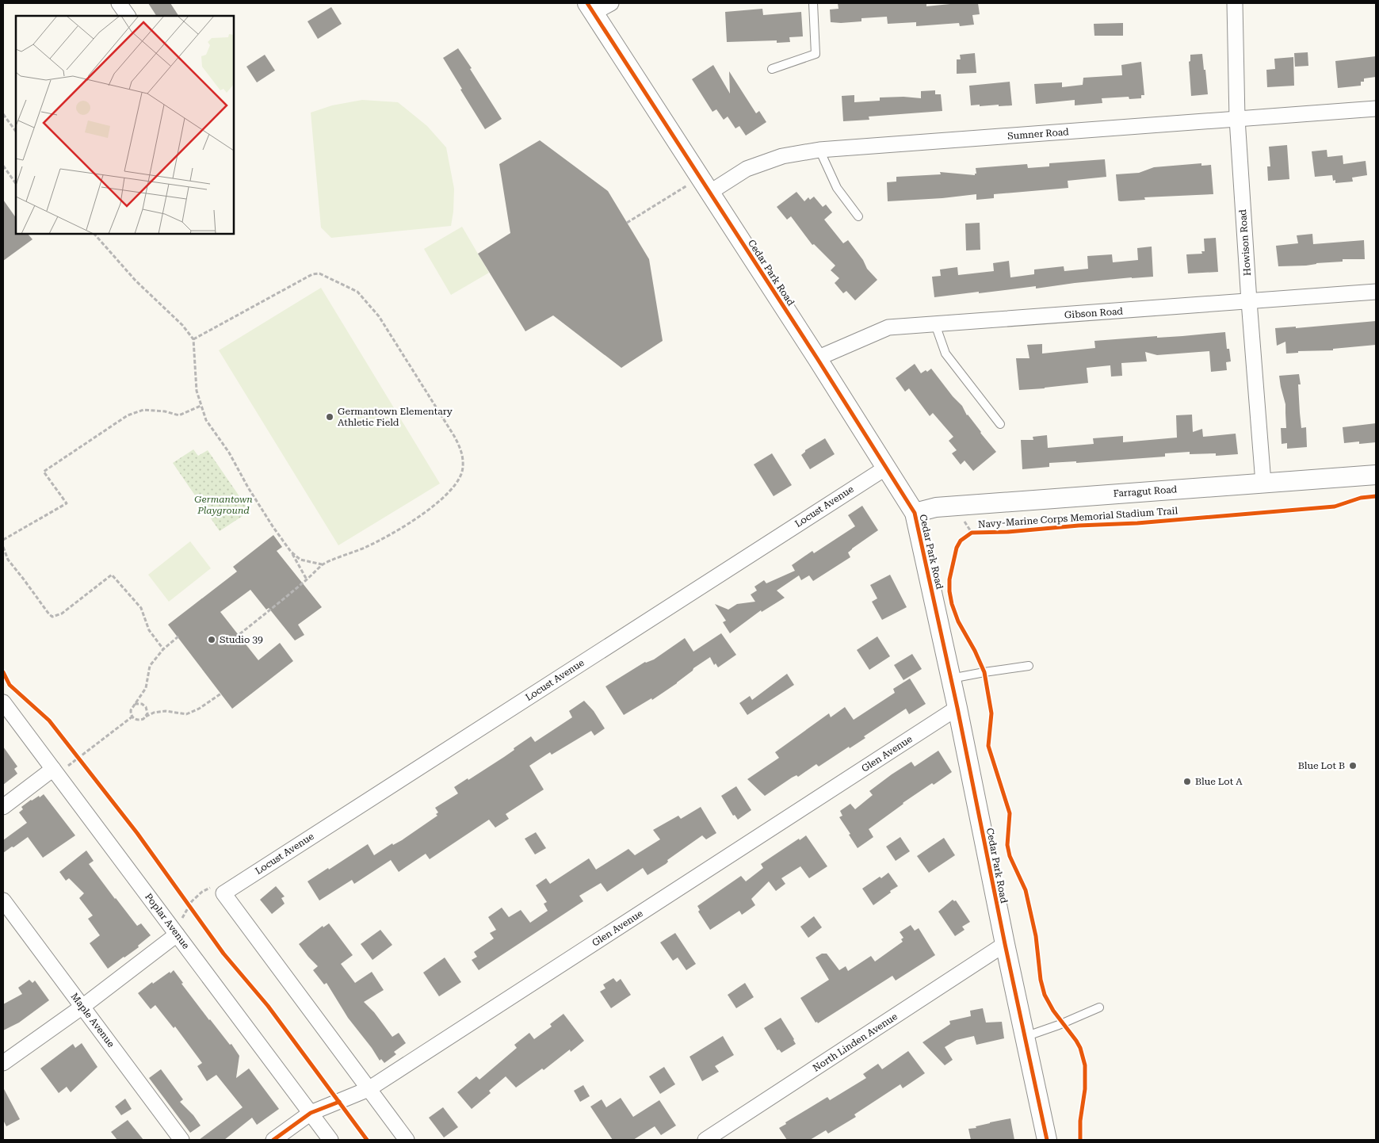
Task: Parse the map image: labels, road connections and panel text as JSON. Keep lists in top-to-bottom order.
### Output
{
  "streets": {
    "street": [
      "Sumner Road",
      "Howison Road",
      "Cedar Park Road",
      "Gibson Road",
      "Farragut Road",
      "Locust Avenue",
      "Glen Avenue",
      "Poplar Avenue",
      "Maple Avenue",
      "North Linden Avenue"
    ],
    "cycle path": ["Navy-Marine Corps Memorial Stadium Trail"]
  },
  "crossings": [
    ["Sumner Road", "Howison Road"],
    ["Sumner Road", "Cedar Park Road"],
    ["Howison Road", "Gibson Road"],
    ["Howison Road", "Farragut Road"],
    ["Cedar Park Road", "Gibson Road"],
    ["Cedar Park Road", "Farragut Road"],
    ["Cedar Park Road", "Locust Avenue"],
    ["Cedar Park Road", "Glen Avenue"],
    ["Cedar Park Road", "North Linden Avenue"],
    ["Glen Avenue", "Poplar Avenue"]
  ],
  "parks": ["Germantown Playground"],
  "places": [
    "Germantown Elementary Athletic Field",
    "Studio 39",
    "Blue Lot B",
    "Blue Lot A"
  ]
}
